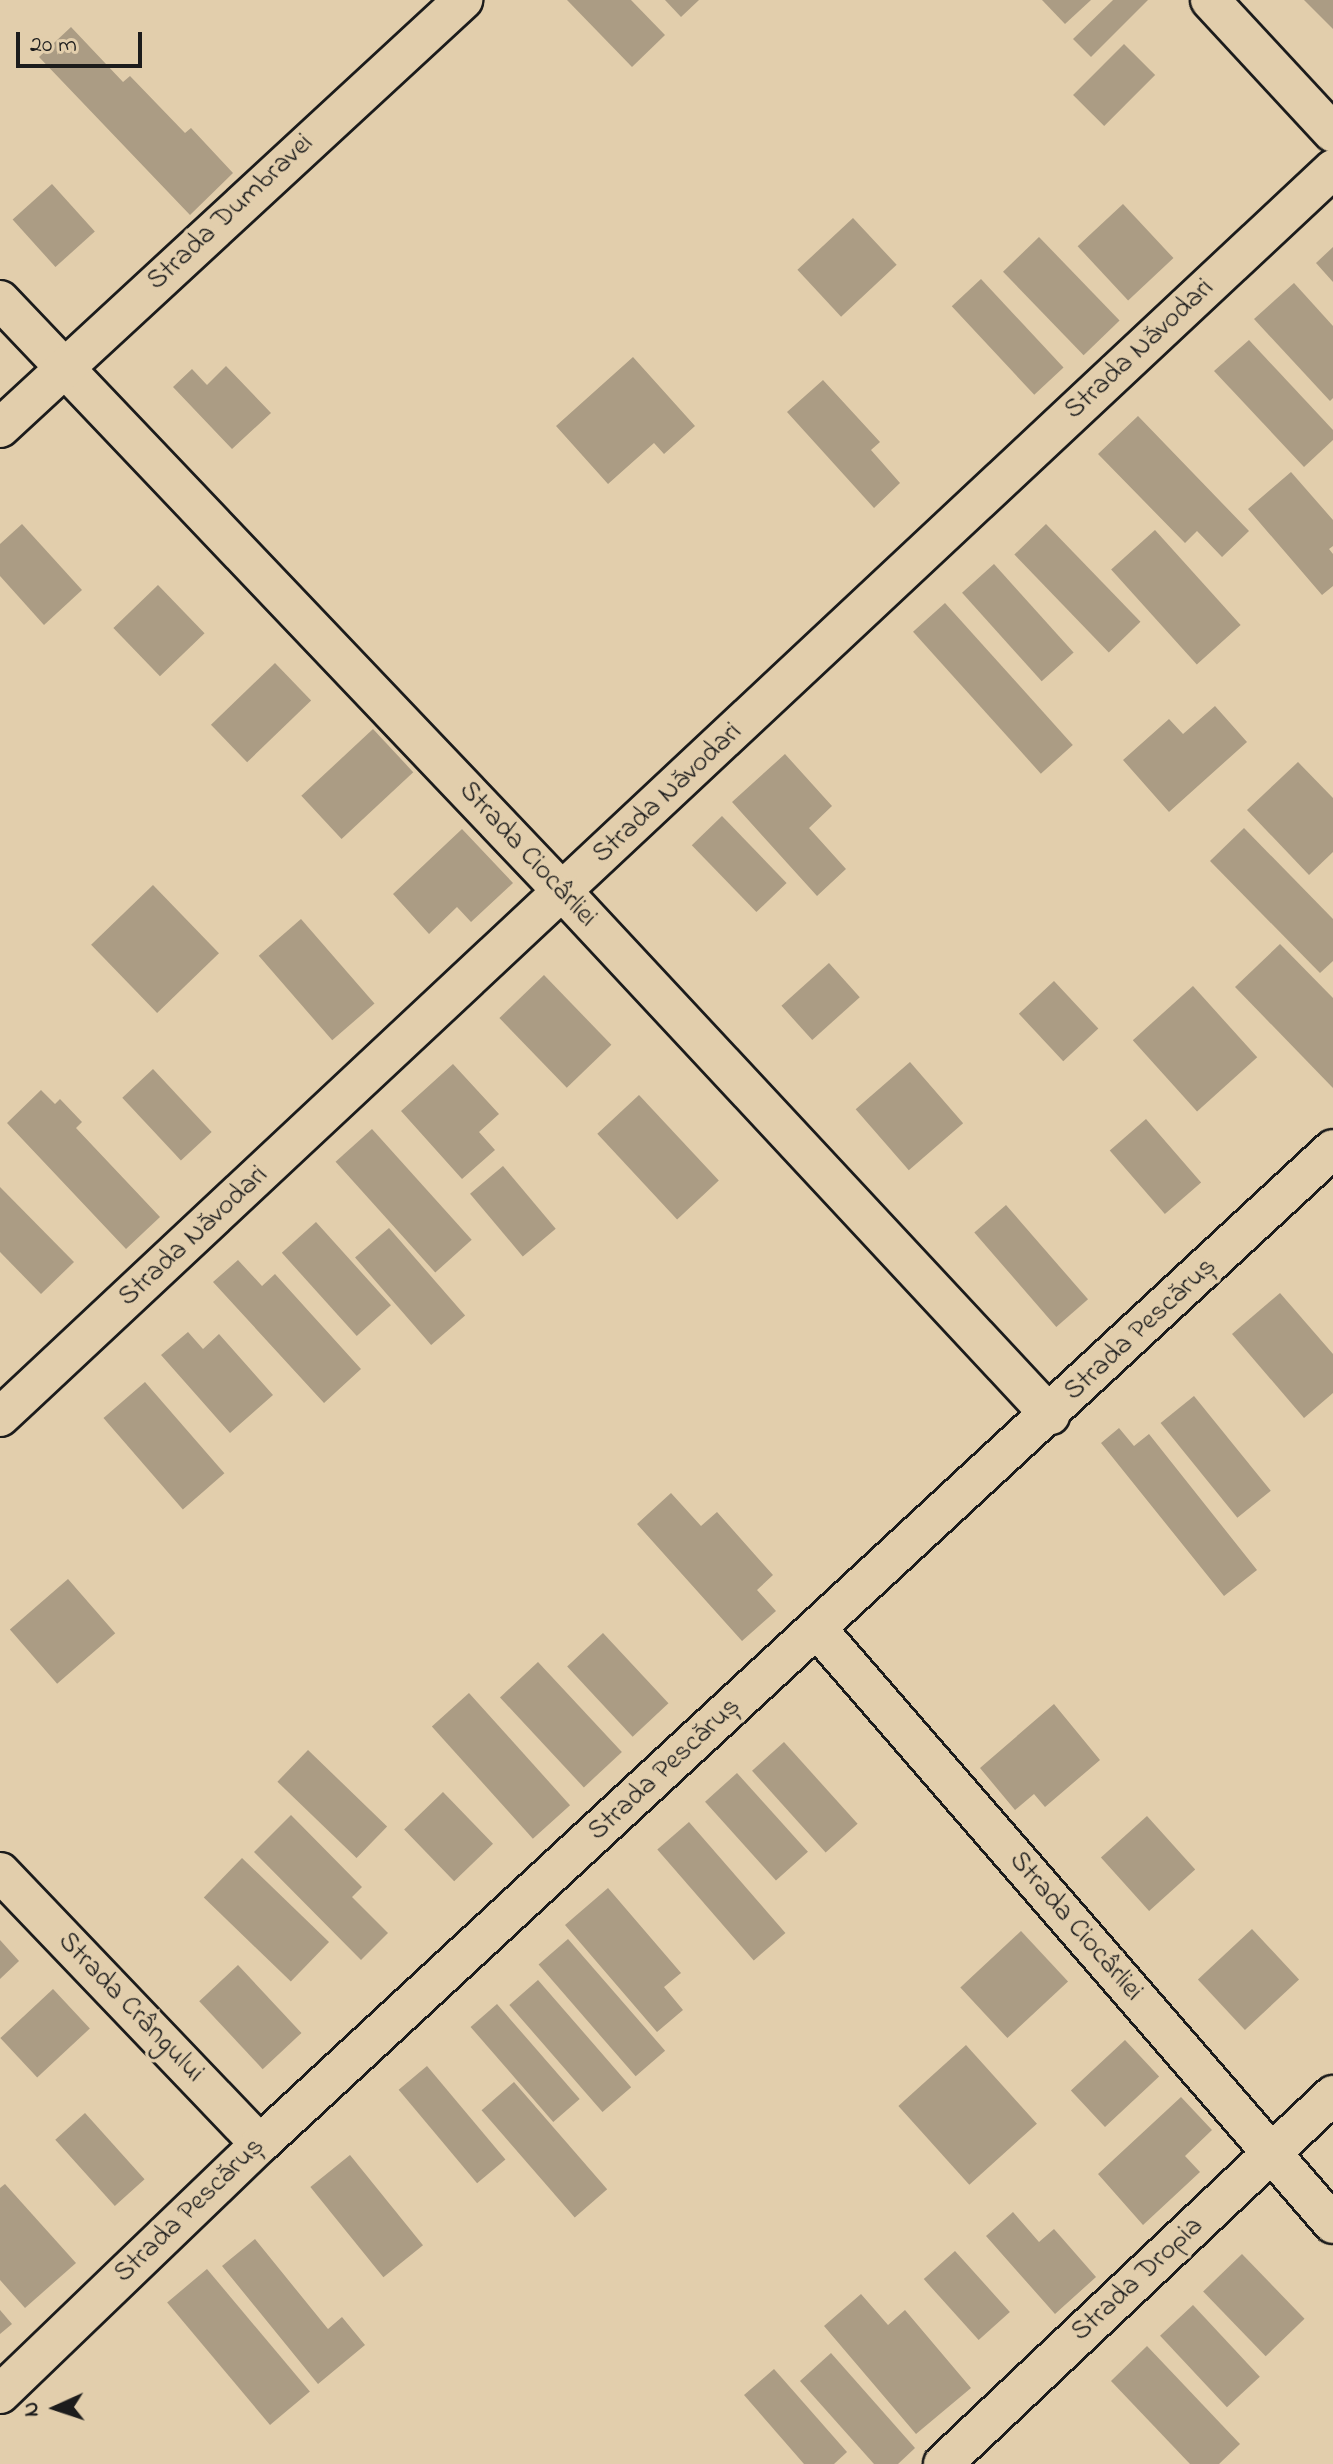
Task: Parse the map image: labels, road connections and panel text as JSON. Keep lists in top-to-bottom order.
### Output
{
  "streets": {
    "street": [
      "Strada Dumbravei",
      "Strada Năvodari",
      "Strada Ciocârliei",
      "Strada Pescăruș",
      "Strada Crângului",
      "Strada Dropia"
    ]
  },
  "crossings": [
    ["Strada Dumbravei", "Strada Ciocârliei"],
    ["Strada Năvodari", "Strada Ciocârliei"],
    ["Strada Ciocârliei", "Strada Pescăruș"],
    ["Strada Ciocârliei", "Strada Dropia"],
    ["Strada Pescăruș", "Strada Crângului"]
  ],
  "scale_bar": "20 m",
  "north": "left"
}
